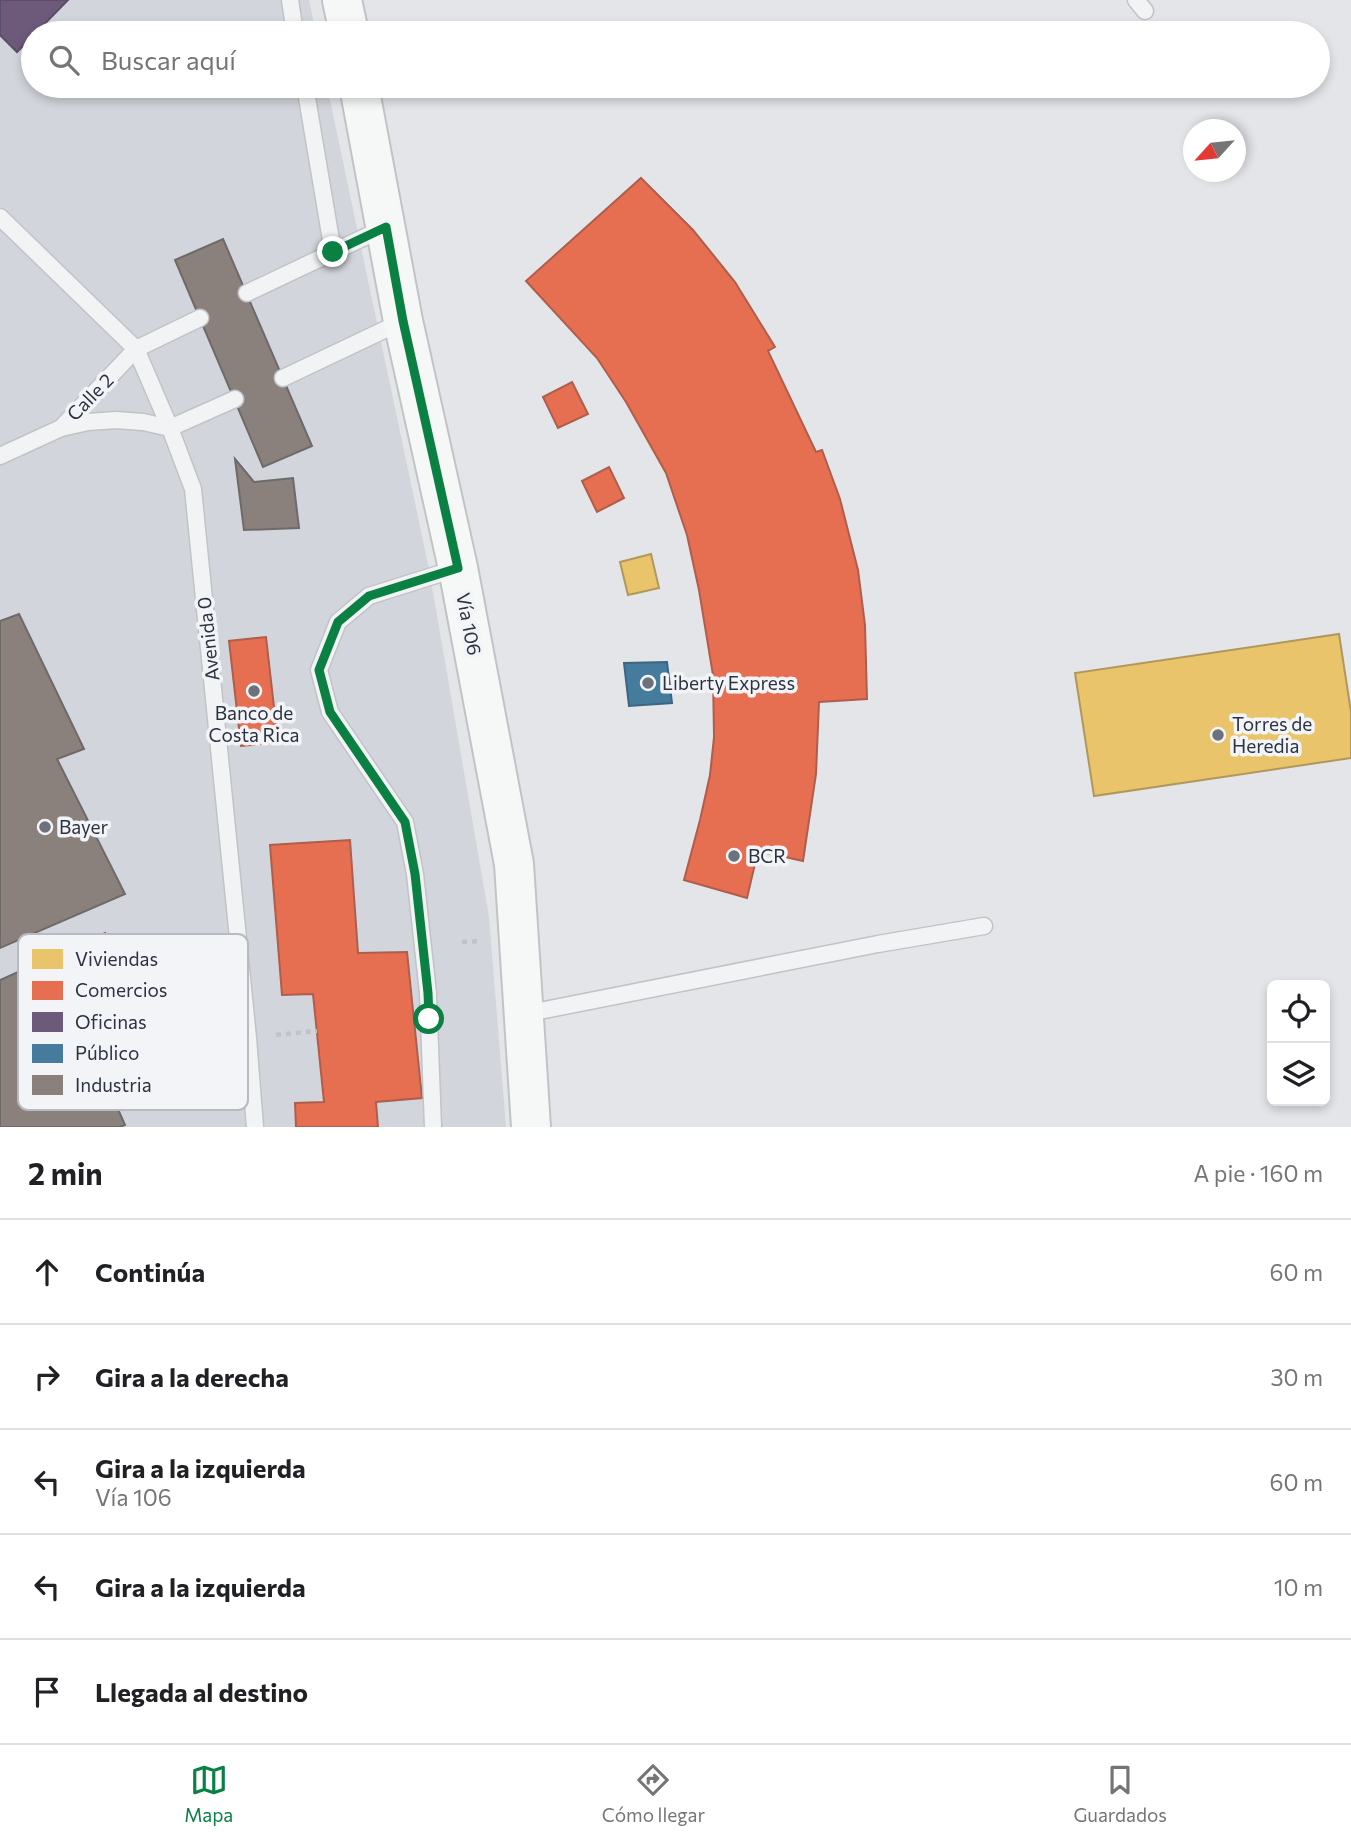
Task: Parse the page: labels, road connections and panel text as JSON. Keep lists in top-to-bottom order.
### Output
{
  "streets": {
    "main road": ["Vía 106"],
    "lane": ["Calle 2", "Avenida 0"]
  },
  "crossings": [
    ["Calle 2", "Avenida 0"]
  ],
  "places": [
    "Liberty Express",
    "Banco de Costa Rica",
    "Torres de Heredia",
    "Bayer",
    "BCR"
  ],
  "legend": [
    "Viviendas",
    "Comercios",
    "Oficinas",
    "Público",
    "Industria"
  ],
  "north": "bottom left",
  "page": {
    "search": "Buscar aquí",
    "heading": ["2 min", "A pie · 160 m"],
    "list": [
      ["Continúa", "60 m"],
      ["Gira a la derecha", "30 m"],
      ["Gira a la izquierda", "Vía 106", "60 m"],
      ["Gira a la izquierda", "10 m"],
      "Llegada al destino"
    ],
    "nav": ["Mapa", "Cómo llegar", "Guardados"]
  }
}
